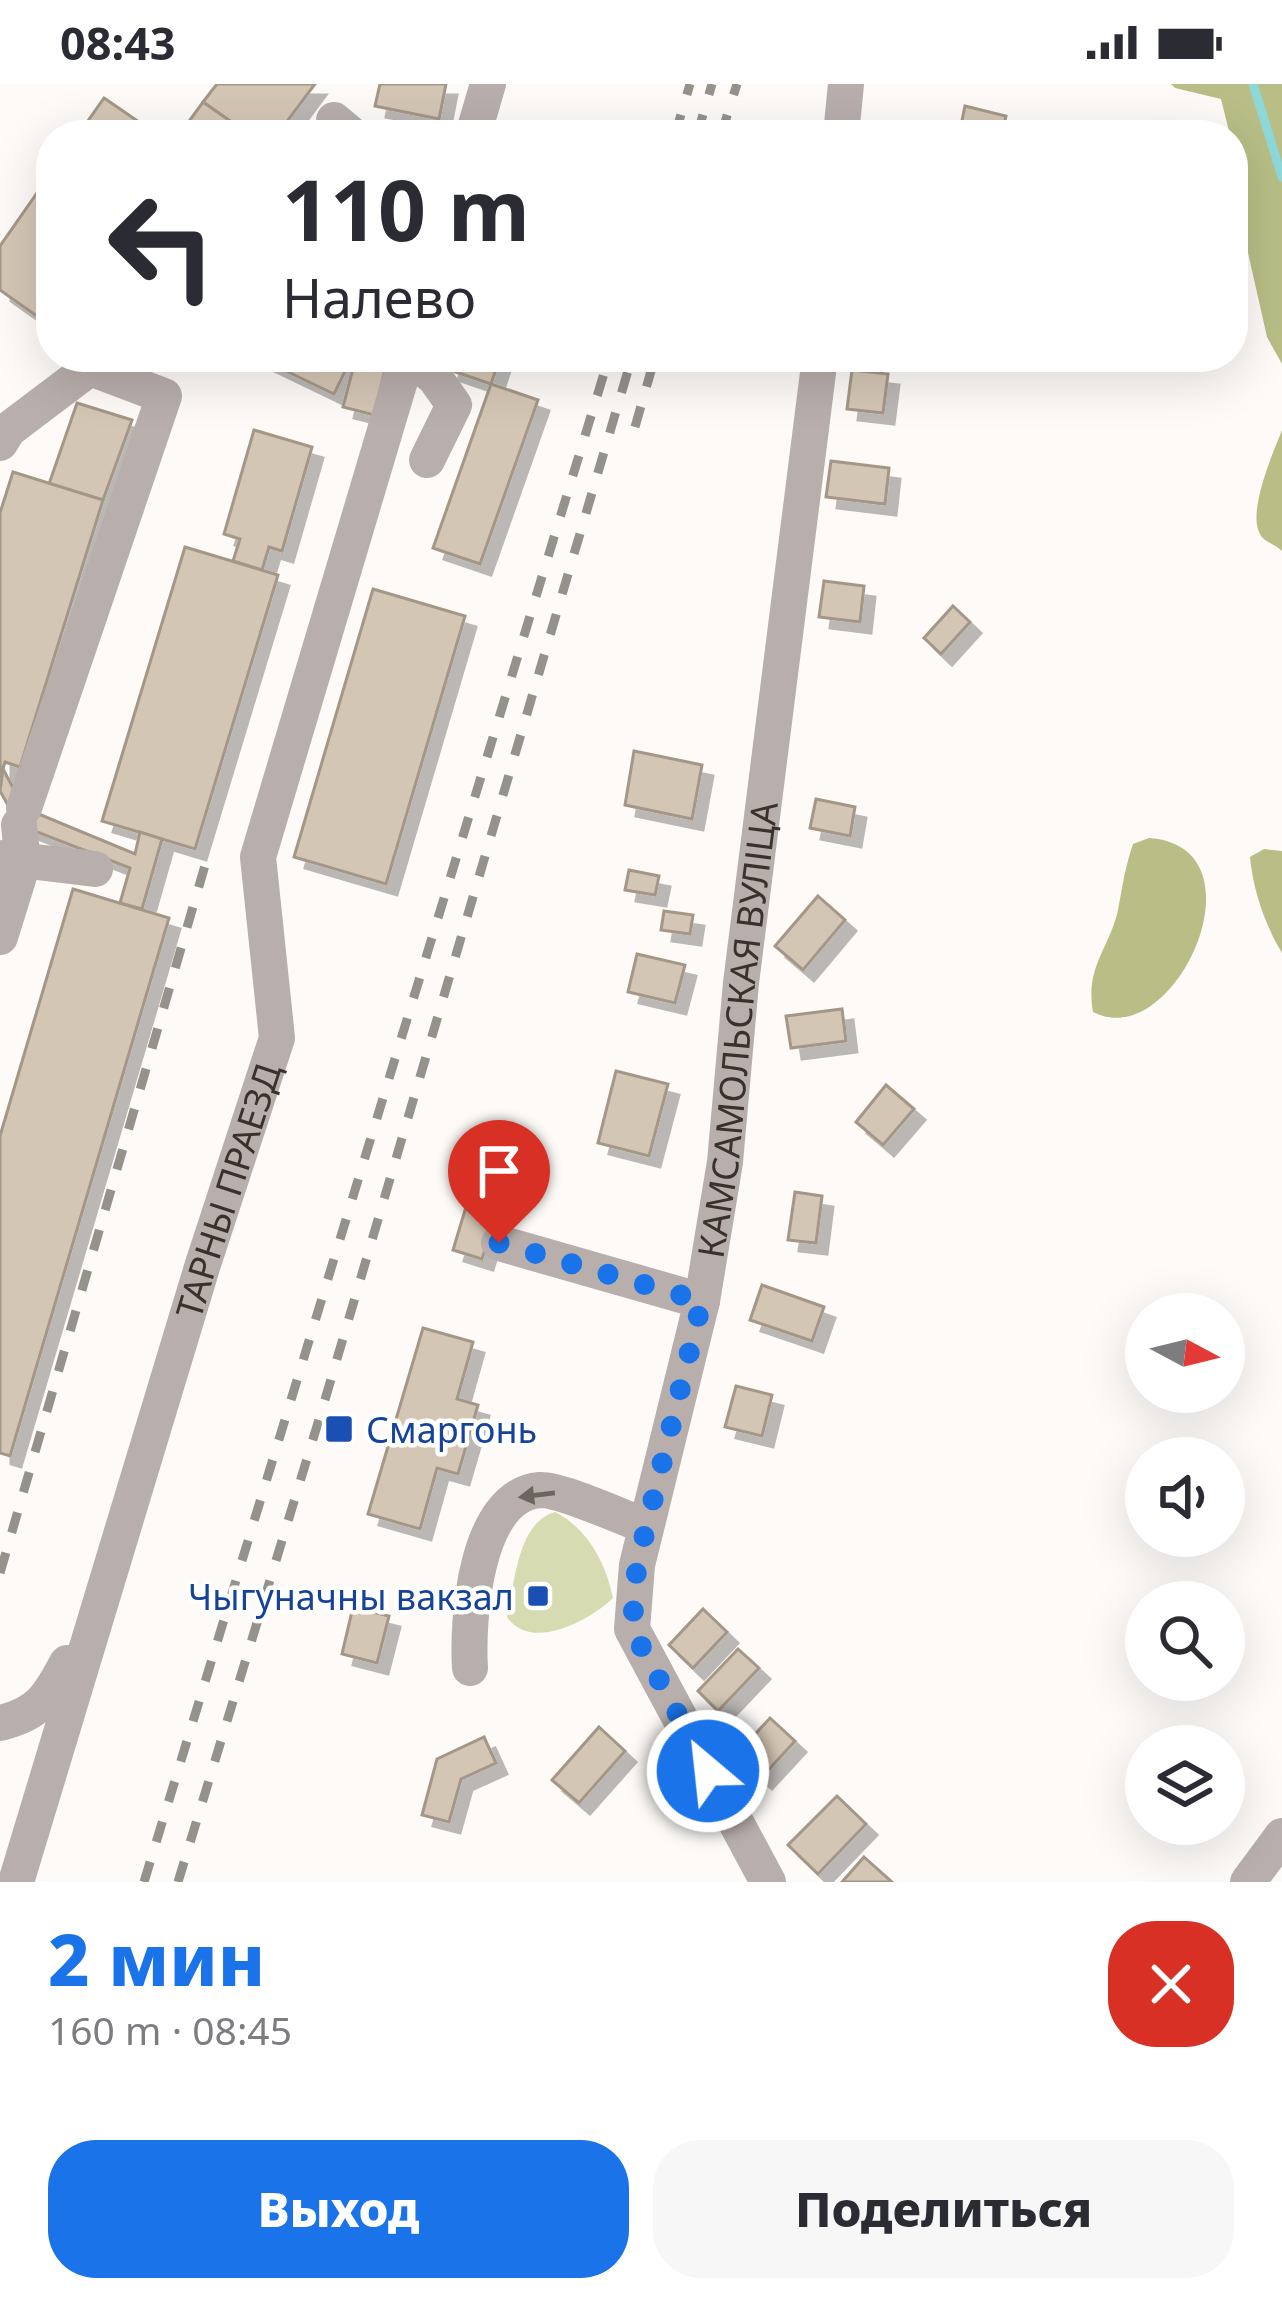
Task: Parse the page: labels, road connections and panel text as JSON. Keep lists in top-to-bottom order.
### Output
{
  "streets": {
    "street": ["КАМСАМОЛЬСКАЯ ВУЛІЦА", "ТАРНЫ ПРАЕЗД"]
  },
  "places": {
    "transit": ["Смаргонь", "Чыгуначны вакзал"]
  },
  "north": "right",
  "page": {
    "status": "08:43",
    "turn": ["110 m", "Налево"],
    "heading": ["2 мин", "160 m · 08:45"],
    "buttons": ["Выход", "Поделиться"]
  }
}
